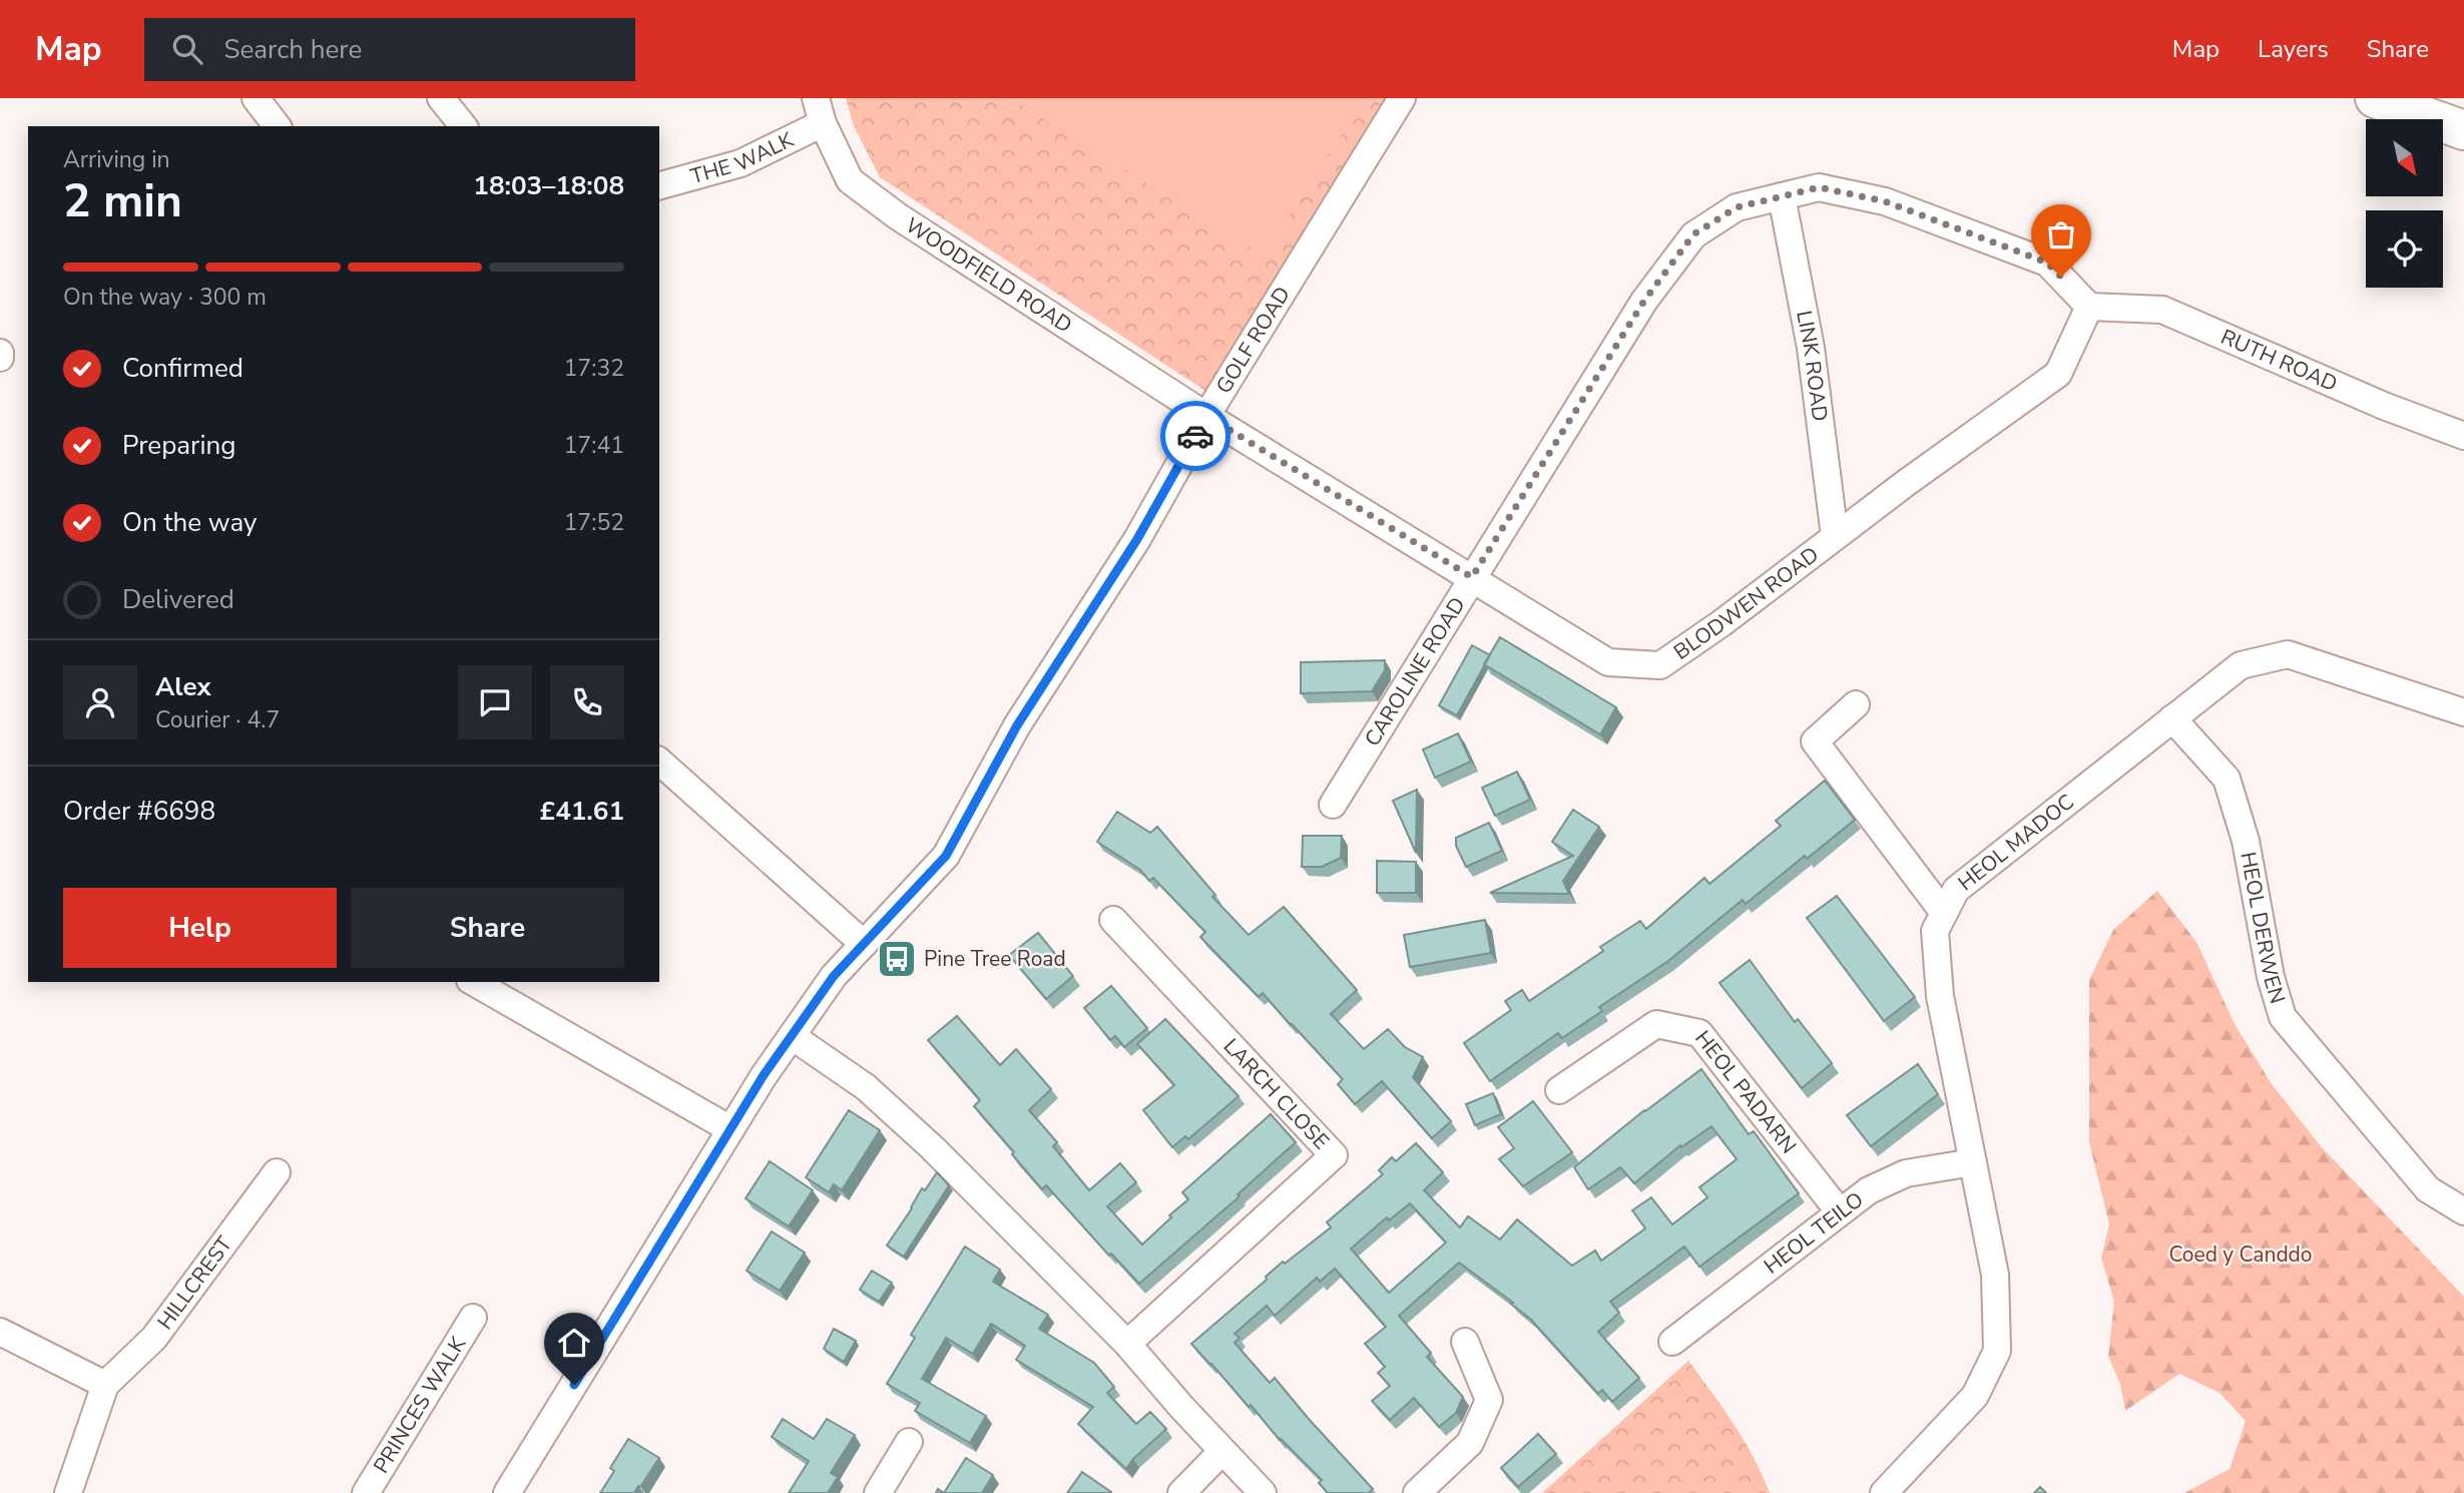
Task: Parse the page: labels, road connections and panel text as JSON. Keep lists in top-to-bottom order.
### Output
{
  "streets": {
    "street": [
      "THE WALK",
      "WOODFIELD ROAD",
      "GOLF ROAD",
      "RUTH ROAD",
      "LINK ROAD",
      "BLODWEN ROAD",
      "CAROLINE ROAD",
      "HEOL MADOC",
      "HEOL DERWEN",
      "LARCH CLOSE",
      "HEOL PADARN",
      "HEOL TEILO",
      "HILLCREST",
      "PRINCES WALK"
    ]
  },
  "crossings": [
    ["THE WALK", "WOODFIELD ROAD"],
    ["WOODFIELD ROAD", "GOLF ROAD"],
    ["WOODFIELD ROAD", "BLODWEN ROAD"],
    ["GOLF ROAD", "BLODWEN ROAD"],
    ["RUTH ROAD", "BLODWEN ROAD"],
    ["RUTH ROAD", "CAROLINE ROAD"],
    ["LINK ROAD", "BLODWEN ROAD"],
    ["LINK ROAD", "CAROLINE ROAD"],
    ["BLODWEN ROAD", "CAROLINE ROAD"],
    ["HEOL MADOC", "HEOL DERWEN"],
    ["HEOL MADOC", "HEOL TEILO"],
    ["HEOL PADARN", "HEOL TEILO"]
  ],
  "parks": ["Coed y Canddo"],
  "places": {
    "bus stop": ["Pine Tree Road"]
  },
  "north": "bottom right",
  "page": {
    "header": "Map",
    "search": "Search here",
    "nav": ["Map", "Layers", "Share"],
    "heading": ["2 min", "Arriving in", "18:03–18:08"],
    "panel": [
      "Alex",
      "Courier · 4.7",
      "Order #6698",
      "£41.61"
    ],
    "bar": "On the way · 300 m",
    "list": [
      ["Confirmed", "17:32"],
      ["Preparing", "17:41"],
      ["On the way", "17:52"],
      "Delivered"
    ],
    "buttons": ["Help", "Share"]
  }
}
